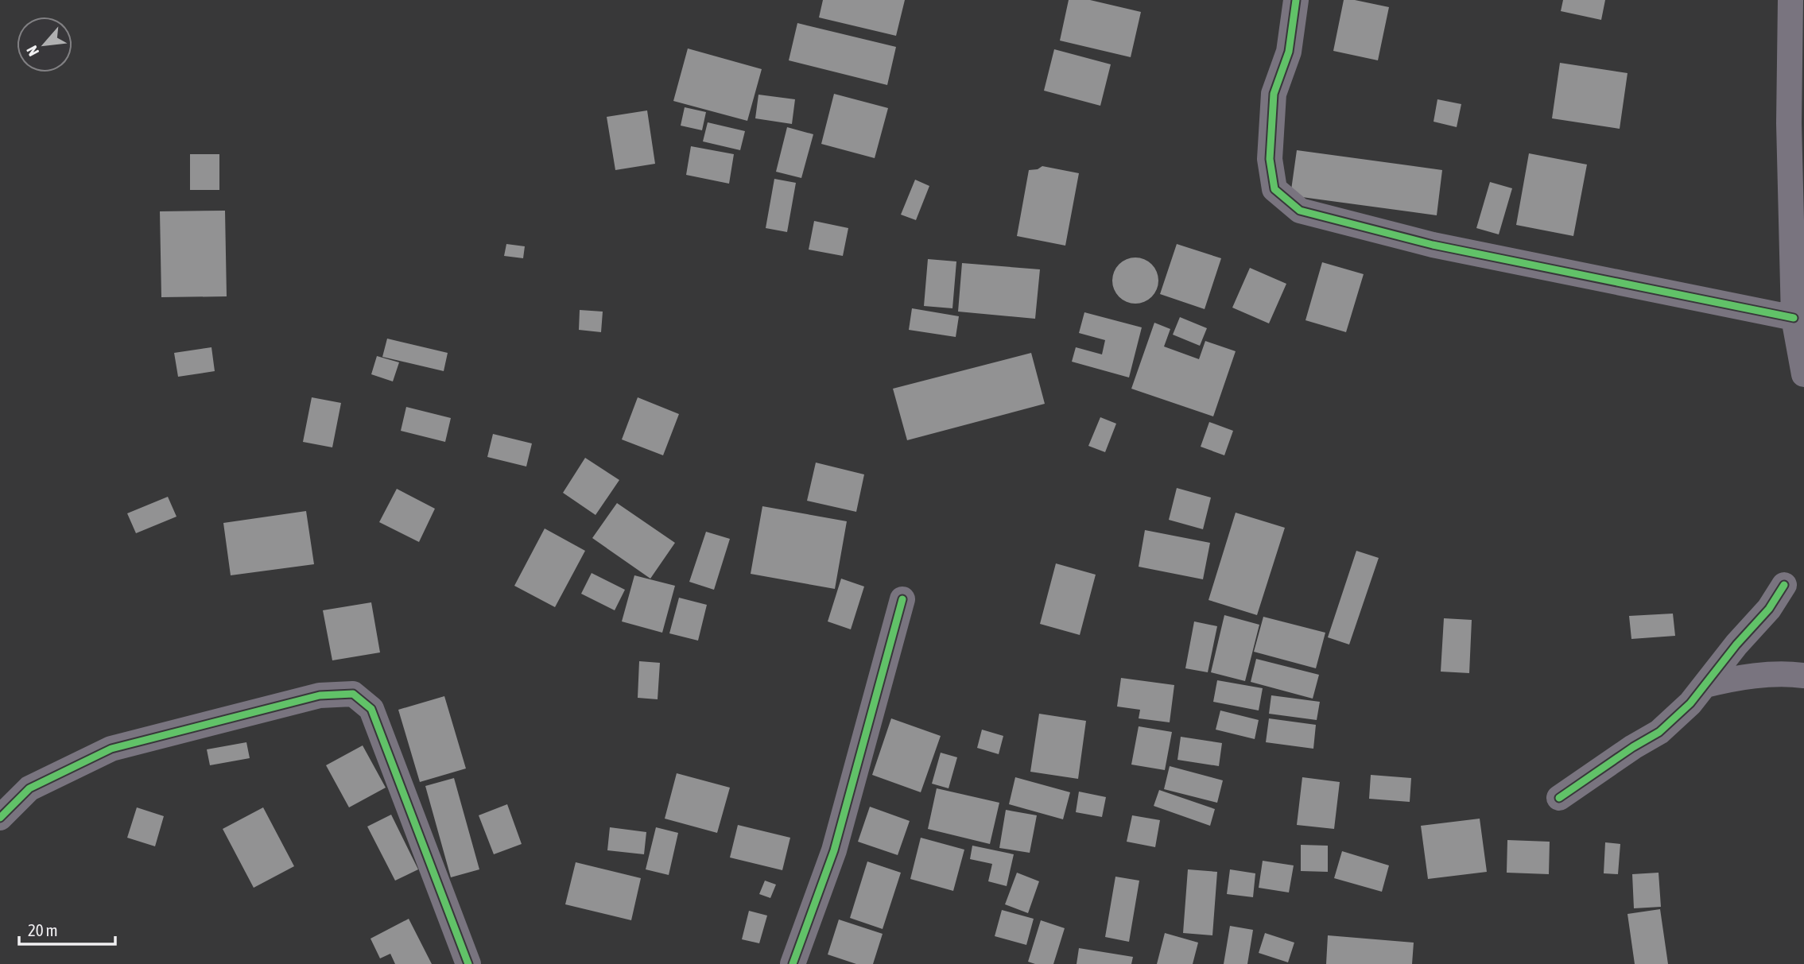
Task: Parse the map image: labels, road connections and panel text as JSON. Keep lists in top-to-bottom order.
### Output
{
  "scale_bar": "20 m",
  "north": "bottom left"
}
